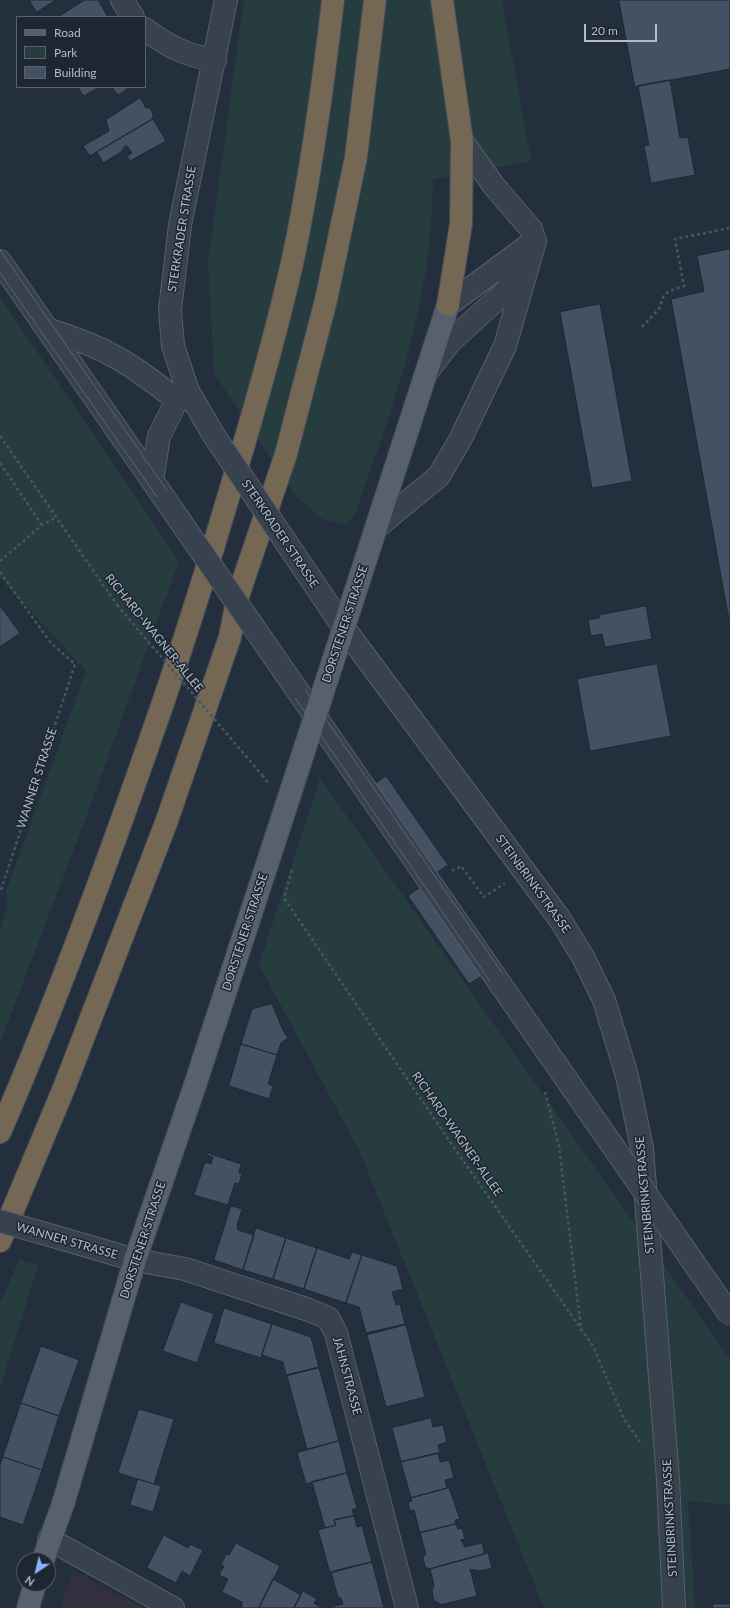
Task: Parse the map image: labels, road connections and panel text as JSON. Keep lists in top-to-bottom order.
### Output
{
  "streets": {
    "main road": ["DORSTENER STRASSE"],
    "street": [
      "STERKRADER STRASSE",
      "WANNER STRASSE",
      "STEINBRINKSTRASSE",
      "JAHNSTRASSE"
    ],
    "path": ["RICHARD-WAGNER-ALLEE"]
  },
  "crossings": [
    ["STERKRADER STRASSE", "DORSTENER STRASSE"],
    ["STERKRADER STRASSE", "STEINBRINKSTRASSE"],
    ["DORSTENER STRASSE", "WANNER STRASSE"],
    ["DORSTENER STRASSE", "STEINBRINKSTRASSE"],
    ["DORSTENER STRASSE", "JAHNSTRASSE"],
    ["WANNER STRASSE", "JAHNSTRASSE"]
  ],
  "legend": ["Road", "Park", "Building"],
  "scale_bar": "20 m",
  "north": "bottom left"
}
